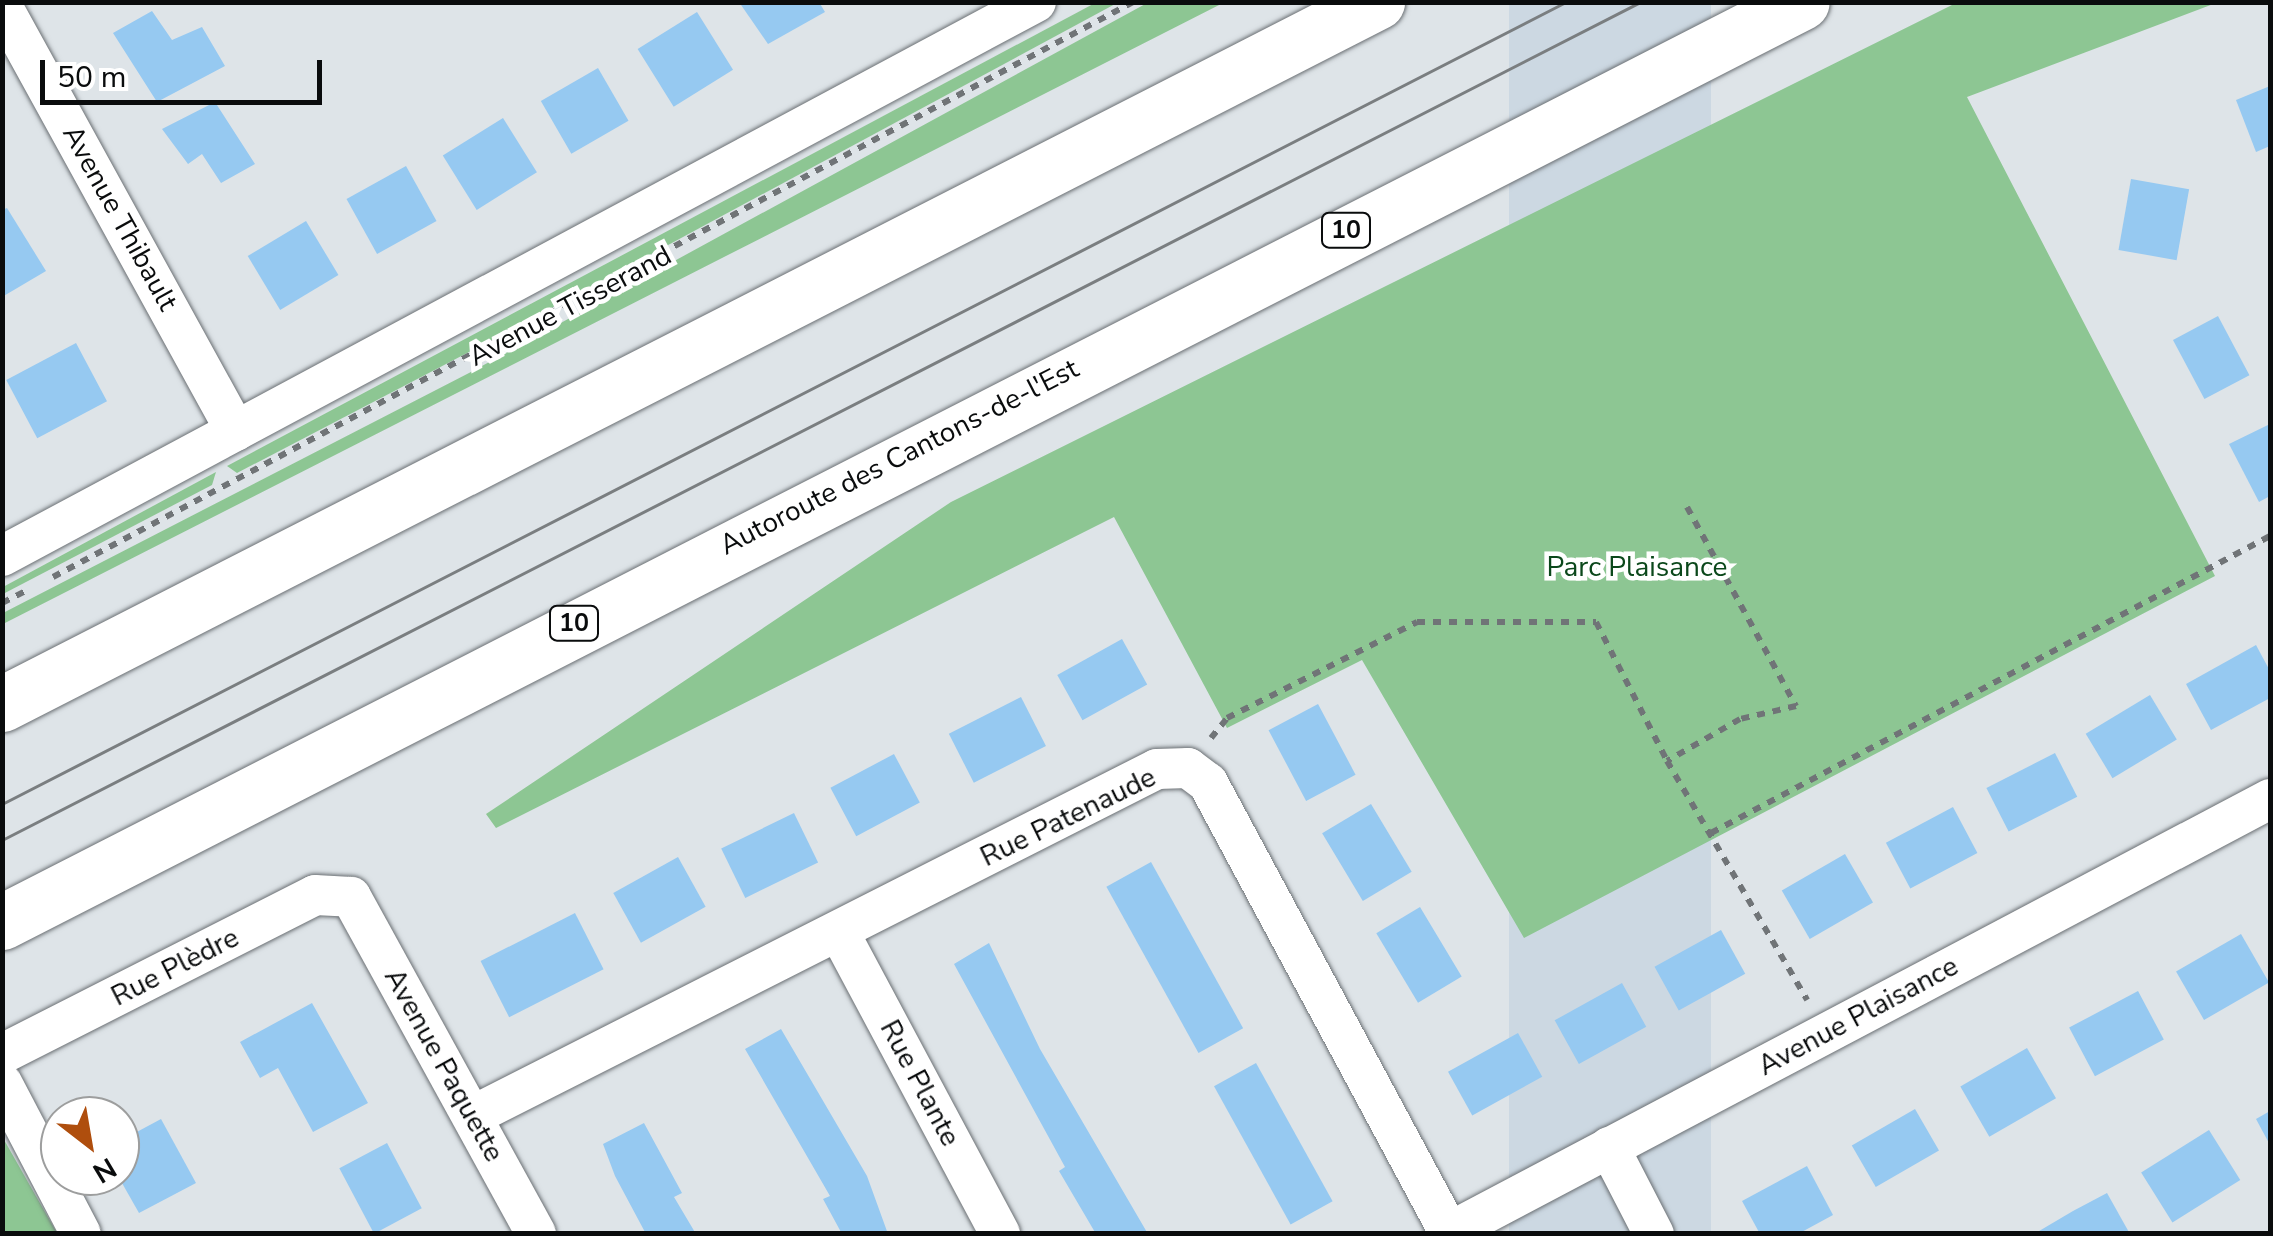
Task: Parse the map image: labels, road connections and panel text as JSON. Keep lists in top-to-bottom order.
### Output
{
  "streets": {
    "highway": ["10", "Autoroute des Cantons-de-l'Est"],
    "street": [
      "Avenue Thibault",
      "Avenue Tisserand",
      "Rue Patenaude",
      "Rue Plèdre",
      "Avenue Plaisance",
      "Avenue Paquette",
      "Rue Plante"
    ]
  },
  "crossings": [
    ["Avenue Thibault", "Avenue Tisserand"],
    ["Rue Patenaude", "Avenue Plaisance"],
    ["Rue Patenaude", "Avenue Paquette"],
    ["Rue Patenaude", "Rue Plante"],
    ["Rue Plèdre", "Avenue Paquette"]
  ],
  "parks": ["Parc Plaisance"],
  "scale_bar": "50 m",
  "north": "bottom right"
}
